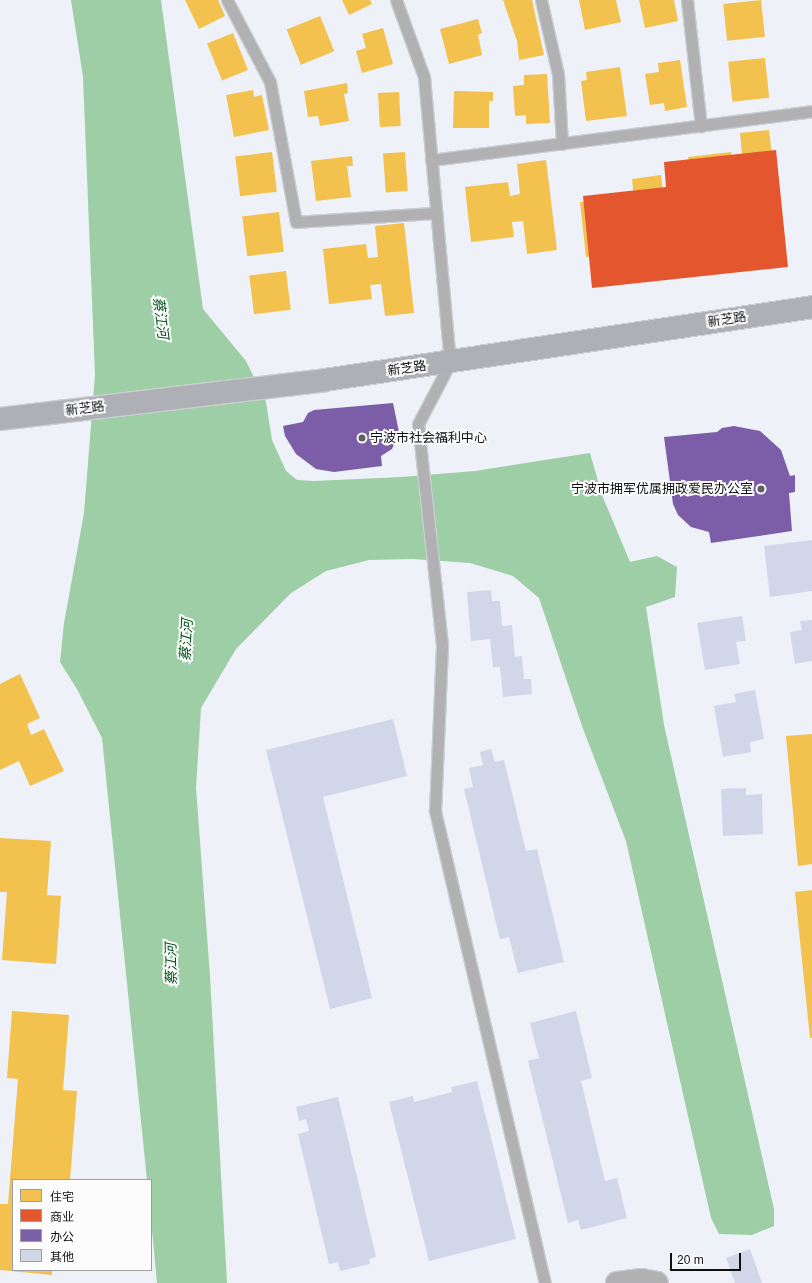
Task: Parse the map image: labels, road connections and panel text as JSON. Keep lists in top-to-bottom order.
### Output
{
  "streets": {
    "main road": ["新芝路"]
  },
  "water": ["蔡江河"],
  "places": ["宁波市社会福利中心", "宁波市拥军优属拥政爱民办公室"],
  "legend": [
    "住宅",
    "商业",
    "办公",
    "其他"
  ],
  "scale_bar": "20 m"
}
